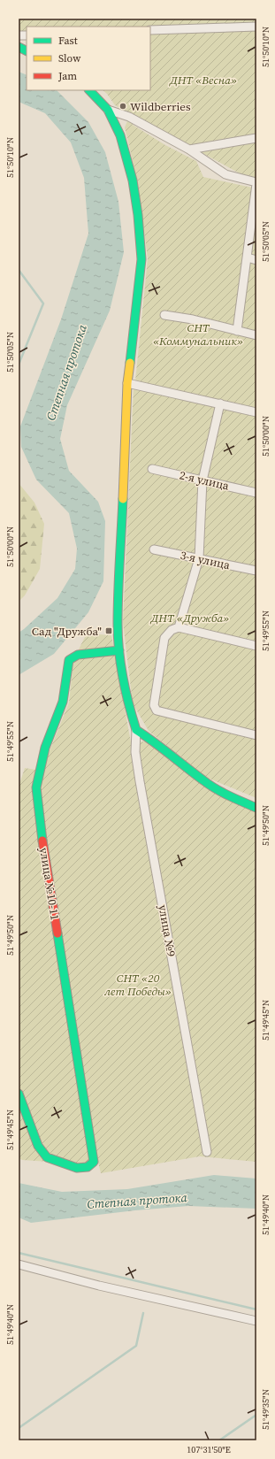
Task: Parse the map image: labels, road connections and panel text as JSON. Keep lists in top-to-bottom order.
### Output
{
  "streets": {
    "street": [
      "2-я улица",
      "3-я улица",
      "улица №10-11",
      "улица №9"
    ]
  },
  "water": ["Степная протока"],
  "parks": [
    "ДНТ «Весна»",
    "СНТ «Коммунальник»",
    "ДНТ «Дружба»",
    "СНТ «20 лет Победы»"
  ],
  "places": {
    "other": ["Wildberries"],
    "transit": ["Сад \"Дружба\""]
  },
  "legend": ["Fast", "Slow", "Jam"],
  "coordinates": [
    "51°50'10\"N",
    "51°50'05\"N",
    "51°50'00\"N",
    "51°49'55\"N",
    "51°49'50\"N",
    "51°49'45\"N",
    "51°49'40\"N",
    "51°49'35\"N",
    "107°31'50\"E"
  ]
}
